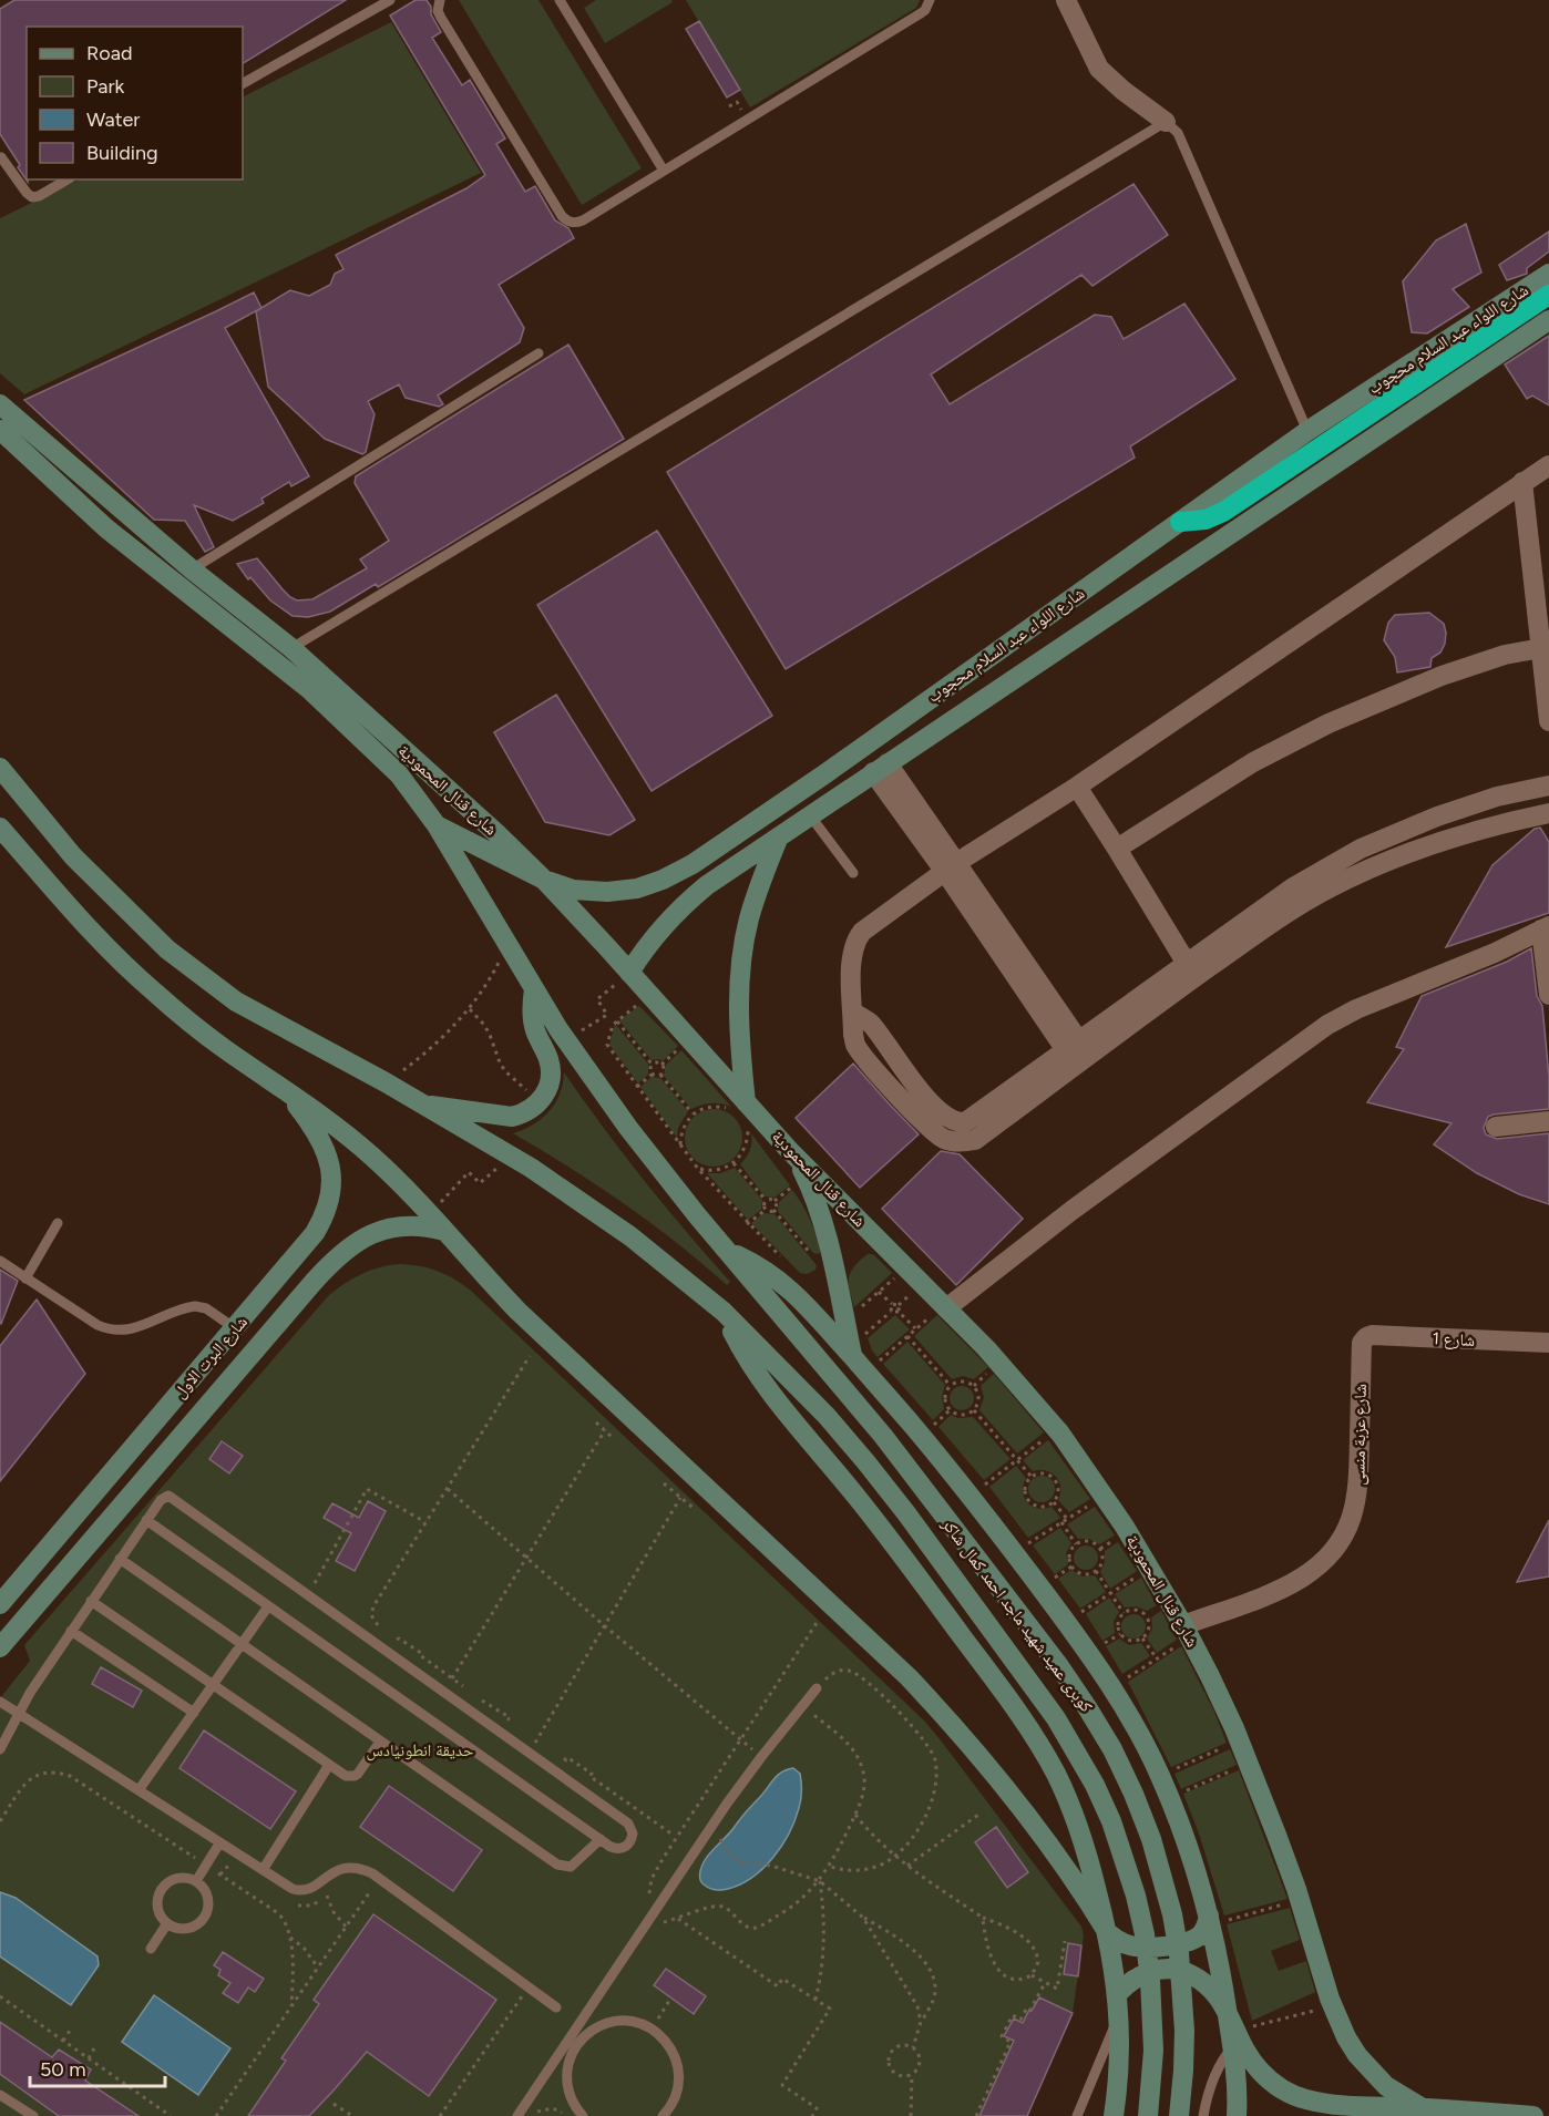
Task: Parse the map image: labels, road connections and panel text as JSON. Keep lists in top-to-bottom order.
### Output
{
  "streets": {
    "main road": [
      "شارع اللواء عبد السلام محجوب",
      "شارع قنال المحمودية",
      "شارع البرت الاول",
      "كوبرى عميد شهيد ماجد احمد كمال شاكر"
    ],
    "street": ["شارع 1", "شارع عزبة منسى"]
  },
  "crossings": [
    ["شارع اللواء عبد السلام محجوب", "شارع قنال المحمودية"],
    ["شارع قنال المحمودية", "شارع عزبة منسى"],
    ["شارع قنال المحمودية", "كوبرى عميد شهيد ماجد احمد كمال شاكر"],
    ["شارع 1", "شارع عزبة منسى"]
  ],
  "parks": ["حديقة انطونيادس"],
  "legend": [
    "Road",
    "Park",
    "Water",
    "Building"
  ],
  "scale_bar": "50 m"
}
